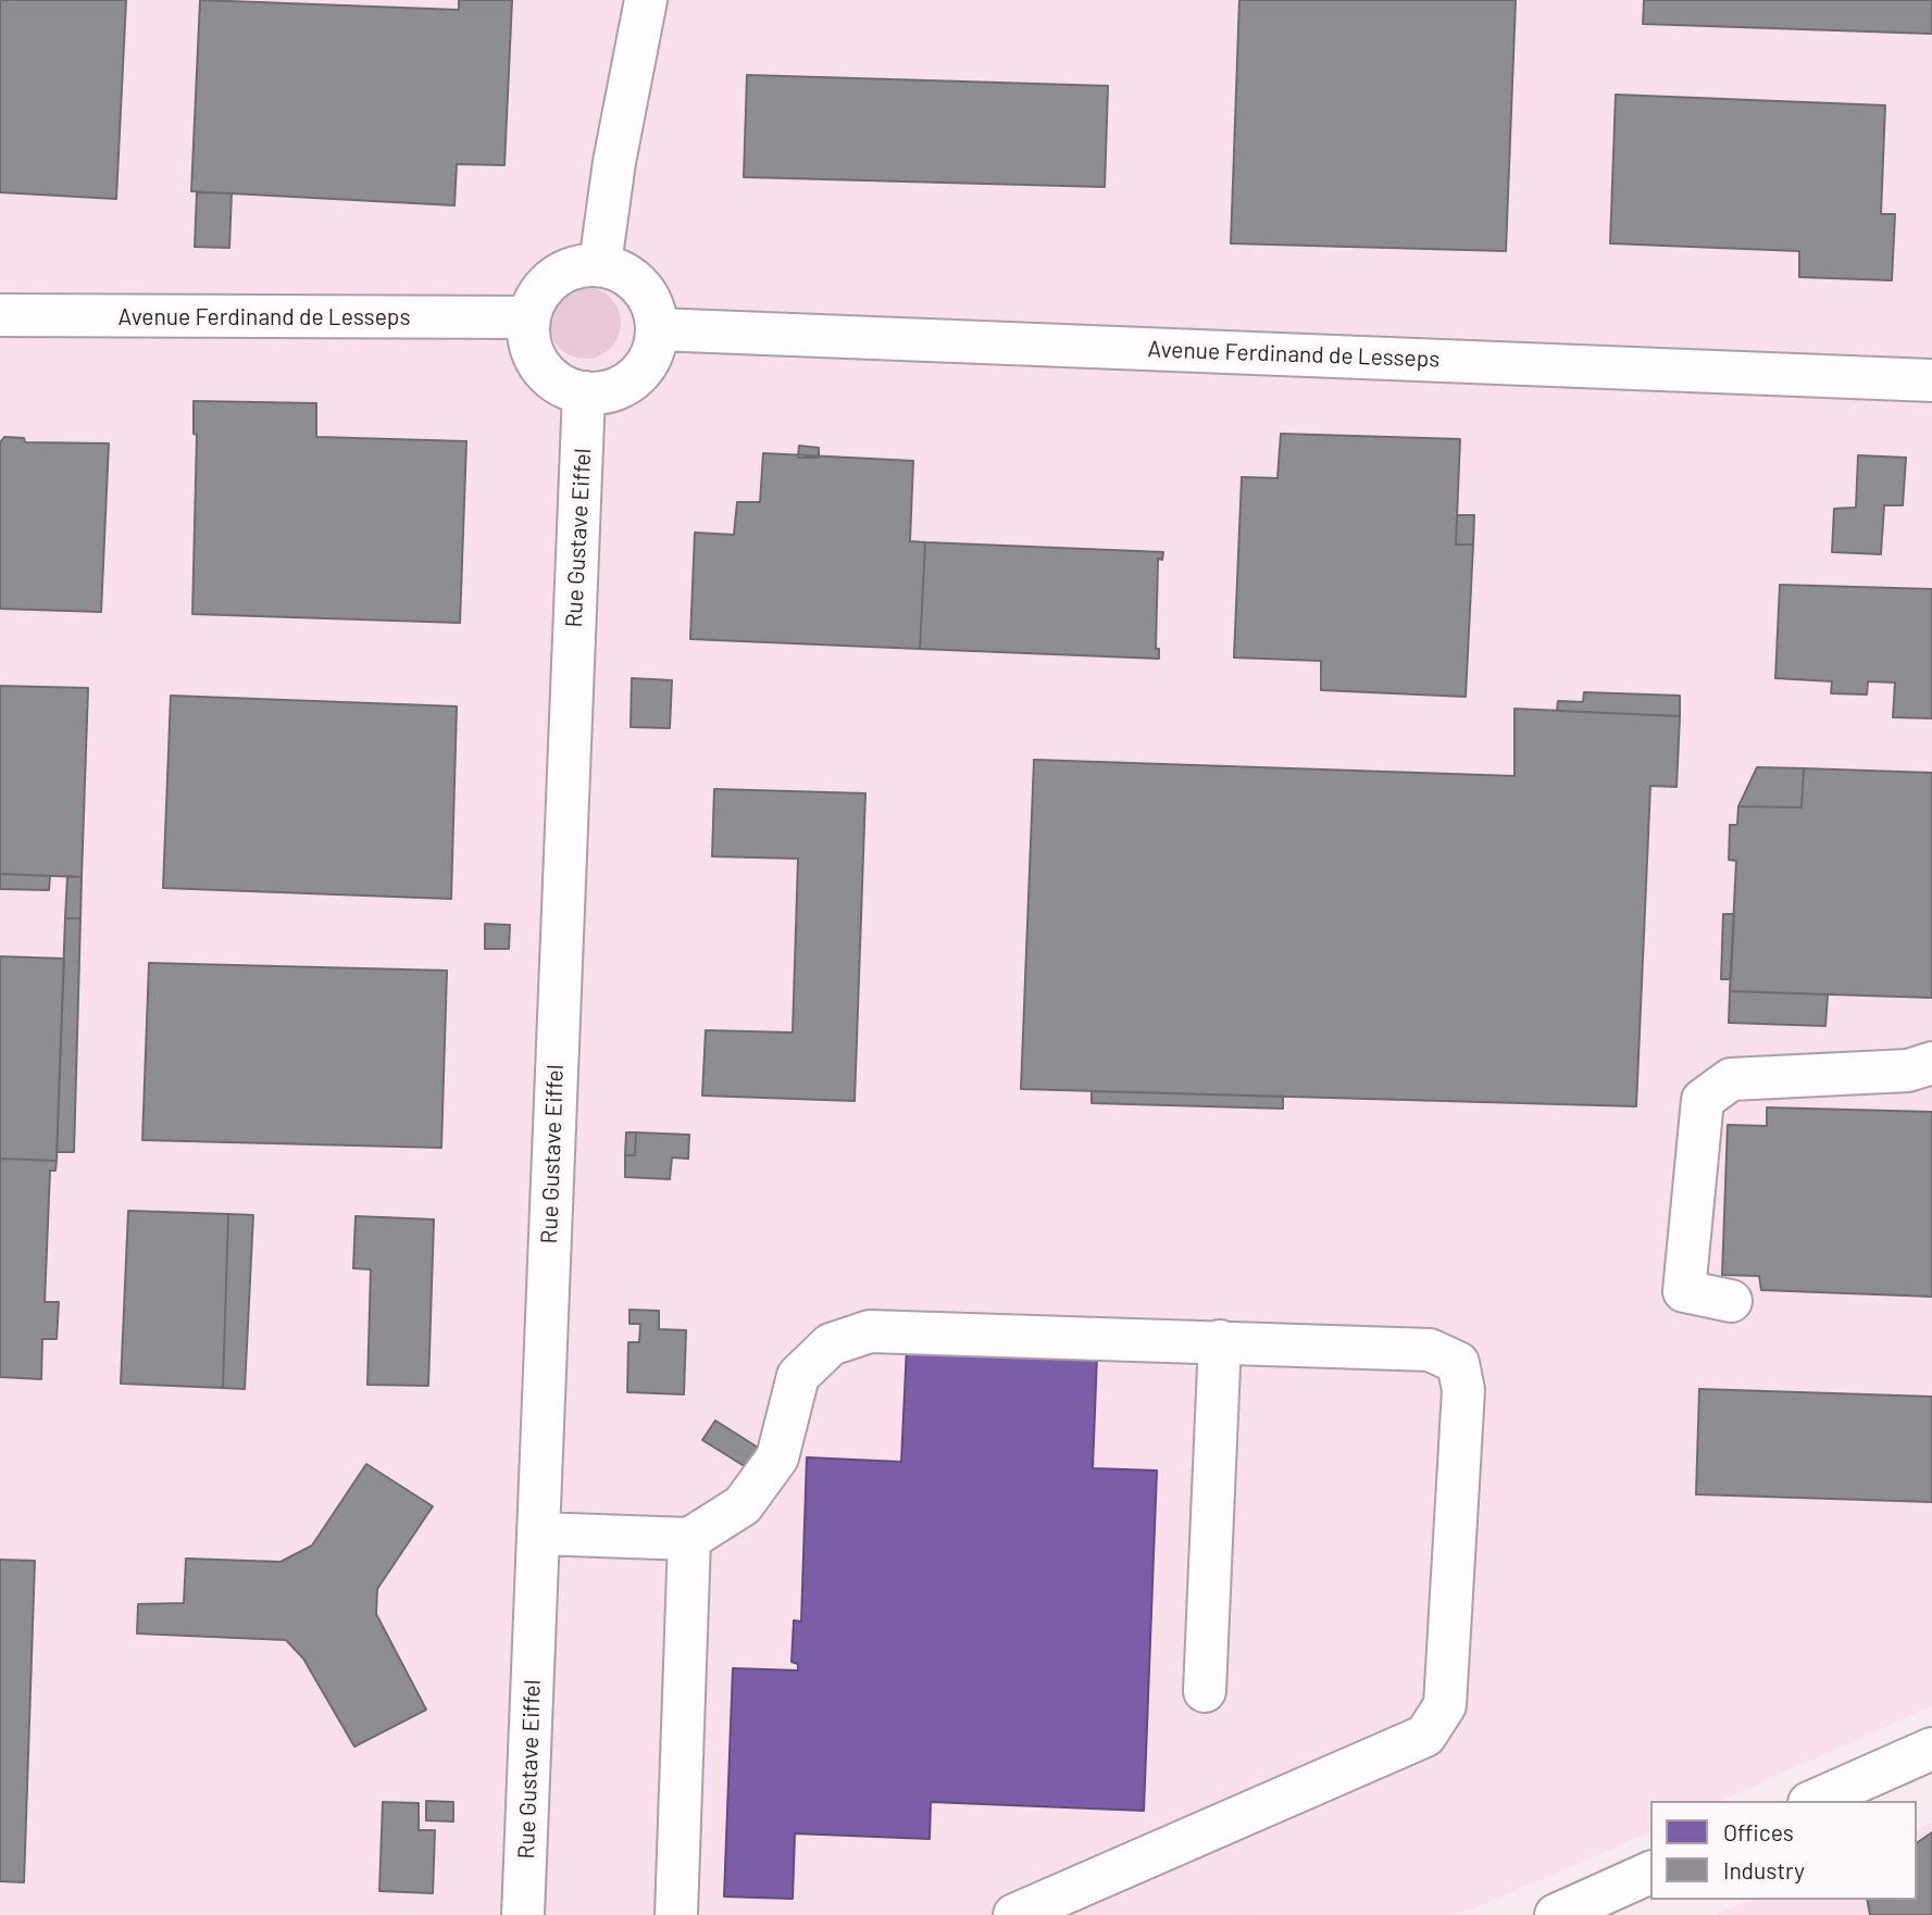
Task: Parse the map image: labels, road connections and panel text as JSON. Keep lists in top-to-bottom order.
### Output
{
  "streets": {
    "main road": ["Avenue Ferdinand de Lesseps", "Rue Gustave Eiffel"]
  },
  "crossings": [
    ["Avenue Ferdinand de Lesseps", "Rue Gustave Eiffel"]
  ],
  "legend": ["Offices", "Industry"]
}
